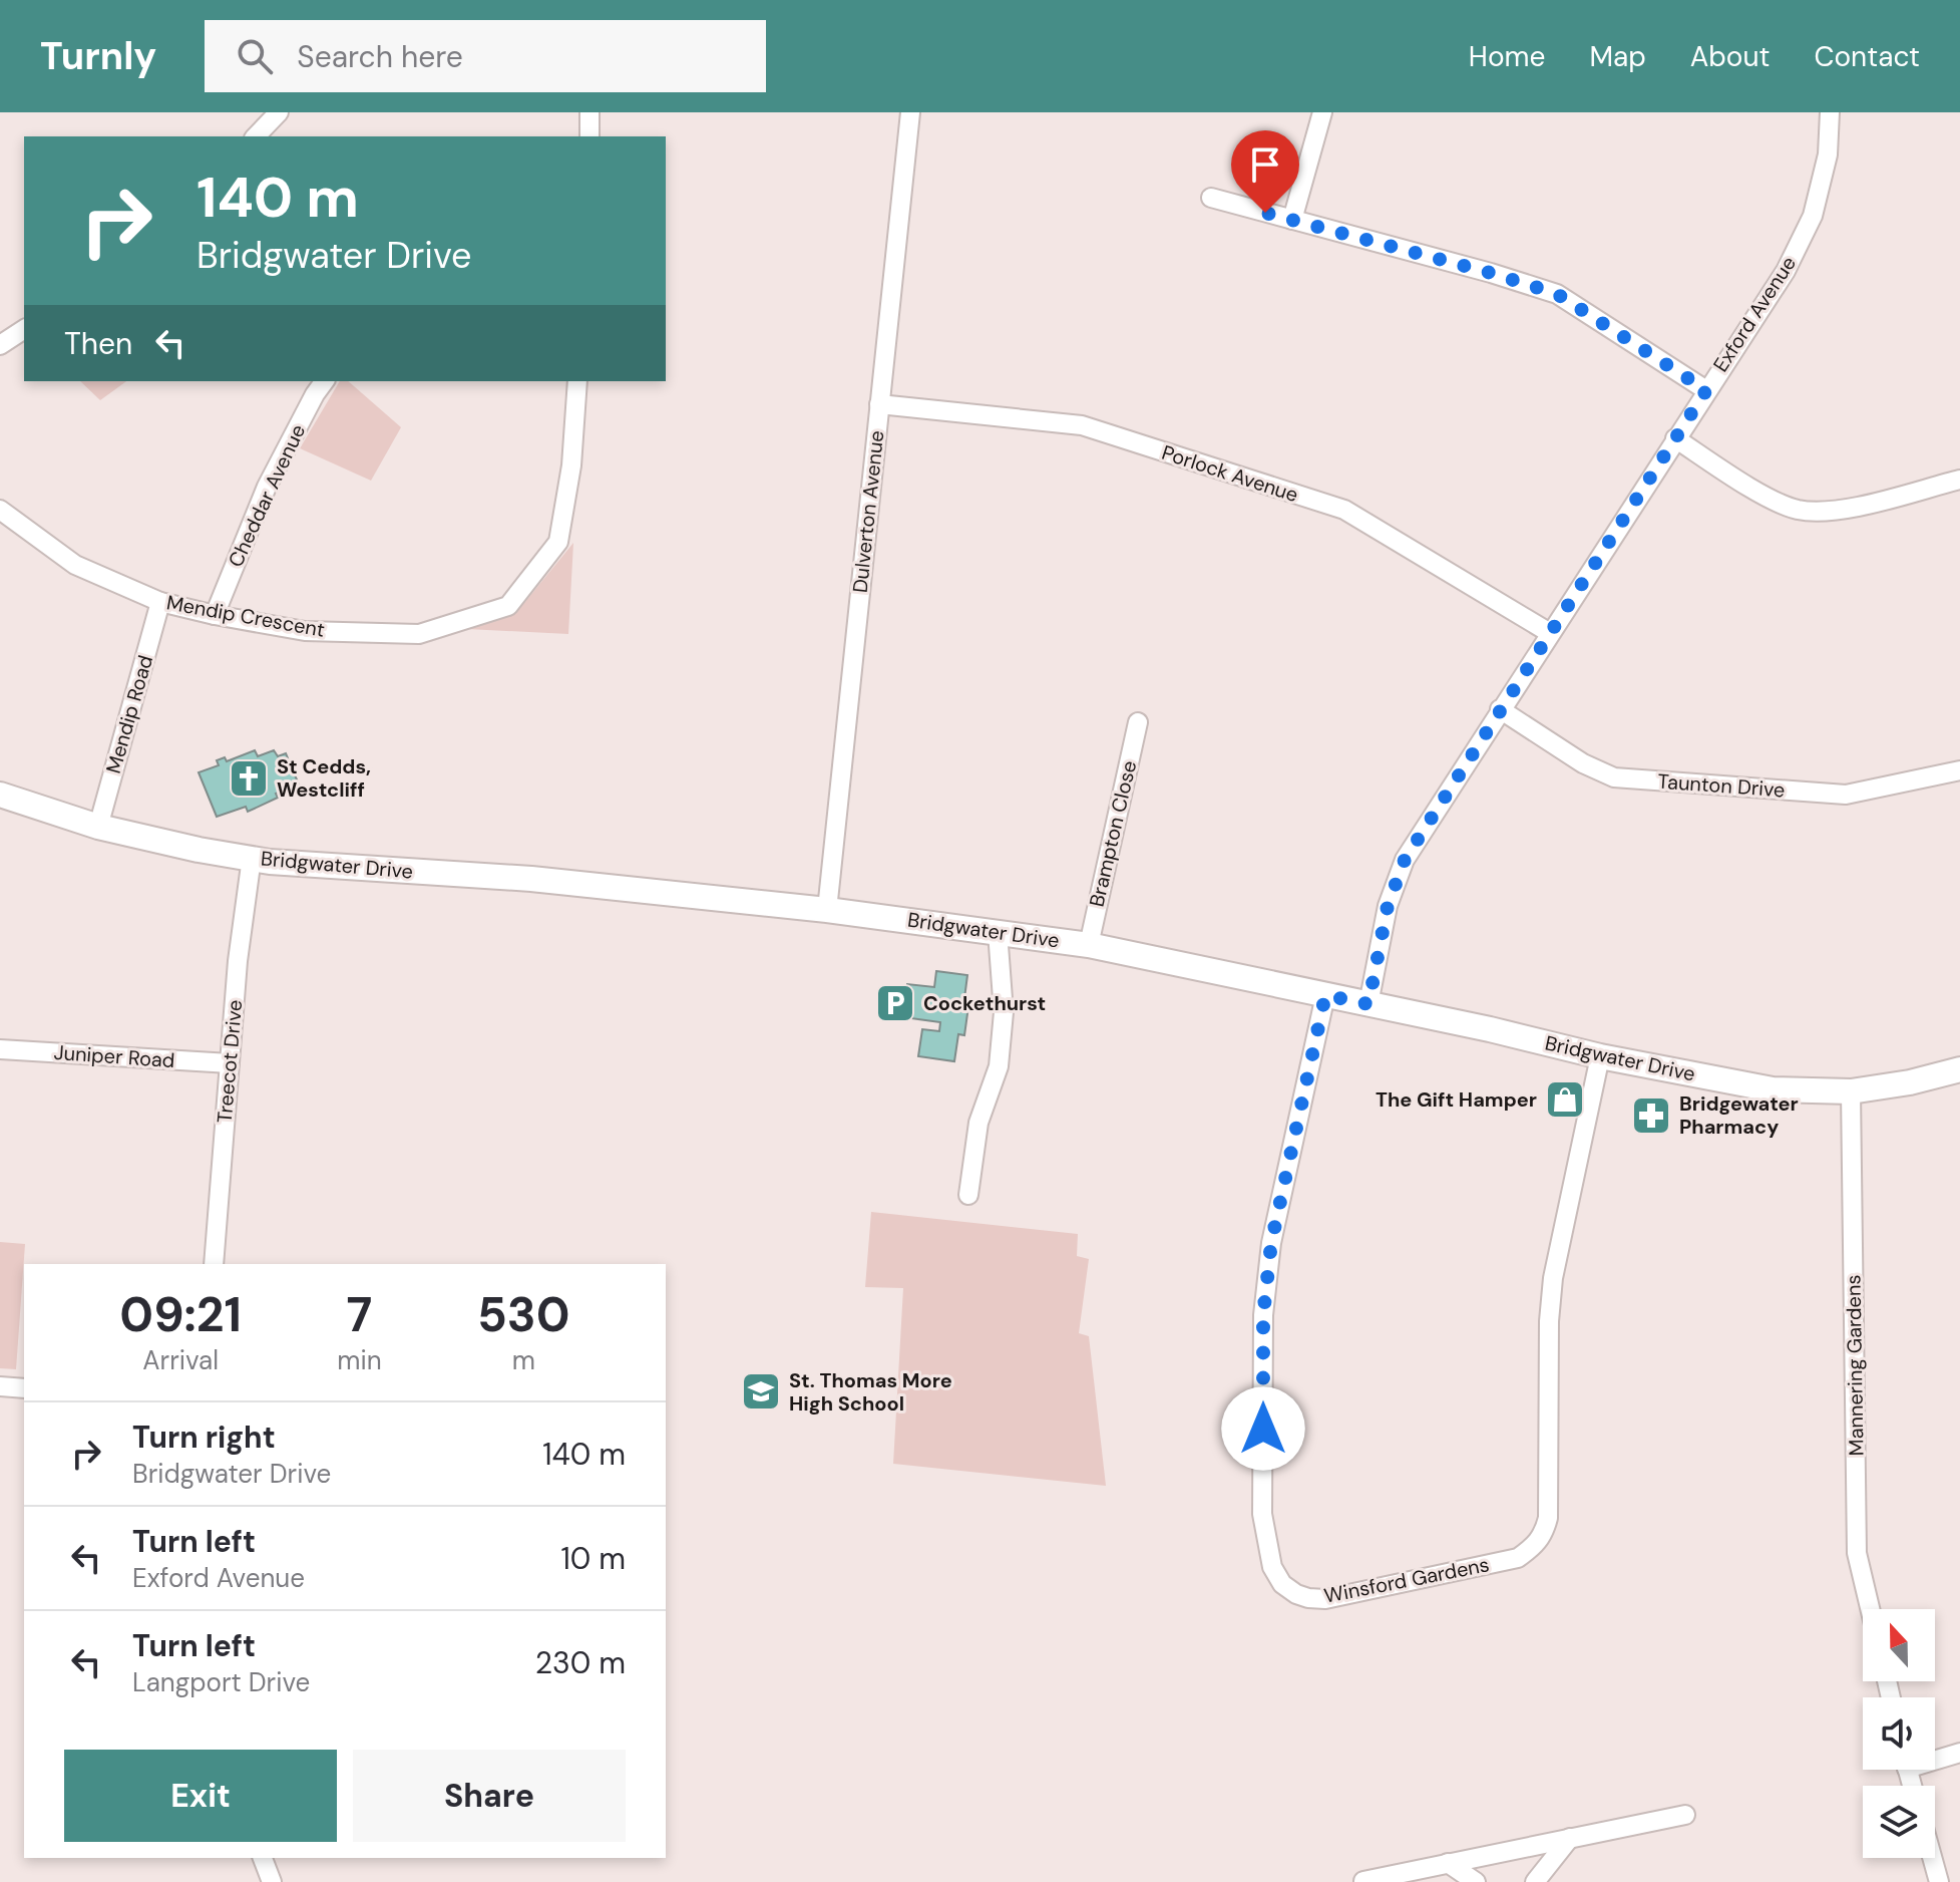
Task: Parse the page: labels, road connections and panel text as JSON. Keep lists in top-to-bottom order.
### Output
{
  "streets": {
    "street": [
      "Exford Avenue",
      "Porlock Avenue",
      "Cheddar Avenue",
      "Dulverton Avenue",
      "Mendip Crescent",
      "Mendip Road",
      "Taunton Drive",
      "Brampton Close",
      "Bridgwater Drive",
      "Juniper Road",
      "Treecot Drive",
      "Mannering Gardens",
      "Winsford Gardens"
    ]
  },
  "crossings": [
    ["Exford Avenue", "Porlock Avenue"],
    ["Exford Avenue", "Taunton Drive"],
    ["Exford Avenue", "Bridgwater Drive"],
    ["Porlock Avenue", "Dulverton Avenue"],
    ["Cheddar Avenue", "Mendip Crescent"],
    ["Dulverton Avenue", "Bridgwater Drive"],
    ["Mendip Crescent", "Mendip Road"],
    ["Mendip Road", "Bridgwater Drive"],
    ["Brampton Close", "Bridgwater Drive"],
    ["Bridgwater Drive", "Treecot Drive"],
    ["Bridgwater Drive", "Mannering Gardens"],
    ["Bridgwater Drive", "Winsford Gardens"],
    ["Juniper Road", "Treecot Drive"]
  ],
  "places": {
    "church": ["St Cedds, Westcliff"],
    "parking": ["Cockethurst"],
    "shop": ["The Gift Hamper"],
    "pharmacy": ["Bridgewater Pharmacy"],
    "school or university": ["St. Thomas More High School"]
  },
  "north": "top",
  "page": {
    "header": "Turnly",
    "search": "Search here",
    "nav": [
      "Home",
      "Map",
      "About",
      "Contact"
    ],
    "turn": ["140 m", "Bridgwater Drive"],
    "then": "Then",
    "eta": [
      "09:21",
      "Arrival",
      "7",
      "min",
      "530",
      "m"
    ],
    "list": [
      {
        "name": "Turn right",
        "note": "Bridgwater Drive",
        "value": "140 m"
      },
      {
        "name": "Turn left",
        "note": "Exford Avenue",
        "value": "10 m"
      },
      {
        "name": "Turn left",
        "note": "Langport Drive",
        "value": "230 m"
      }
    ],
    "buttons": ["Exit", "Share"]
  }
}
